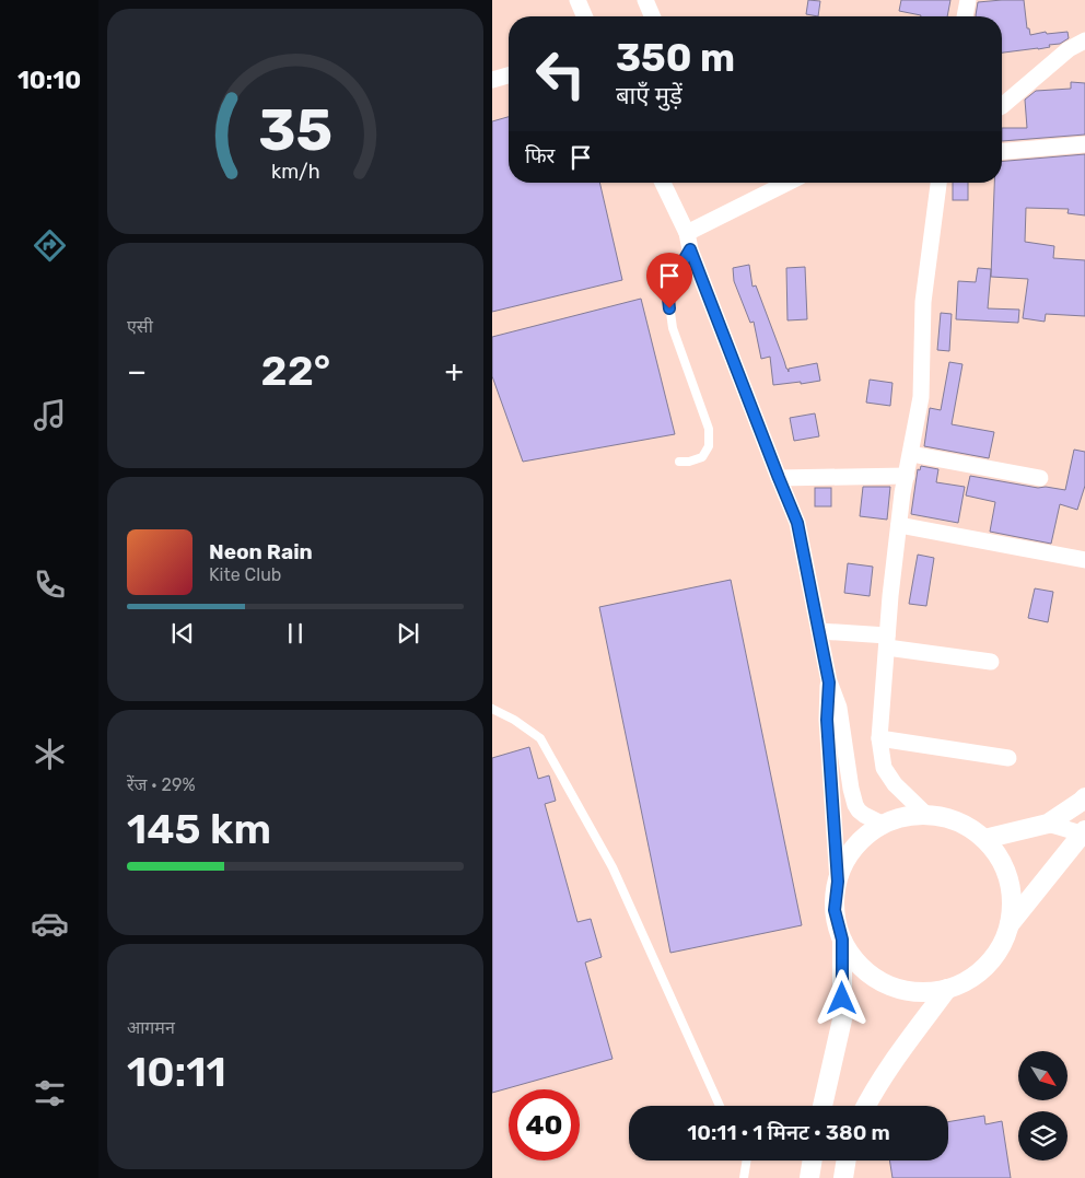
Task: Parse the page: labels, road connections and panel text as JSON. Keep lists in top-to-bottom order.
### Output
{
  "north": "bottom right",
  "page": {
    "tabs": "10:10",
    "turn": ["350 m", "बाएँ मुड़ें"],
    "then": "फिर",
    "tile": [
      "एसी",
      ["रेंज · 29%", "145 km"],
      ["आगमन", "10:11"]
    ],
    "heat": ["−", "22°", "+"],
    "song": ["Neon Rain", "Kite Club"],
    "limit": "40",
    "trip": "10:11 · 1 मिनट · 380 m",
    "gauge": ["35", "km/h"]
  }
}
